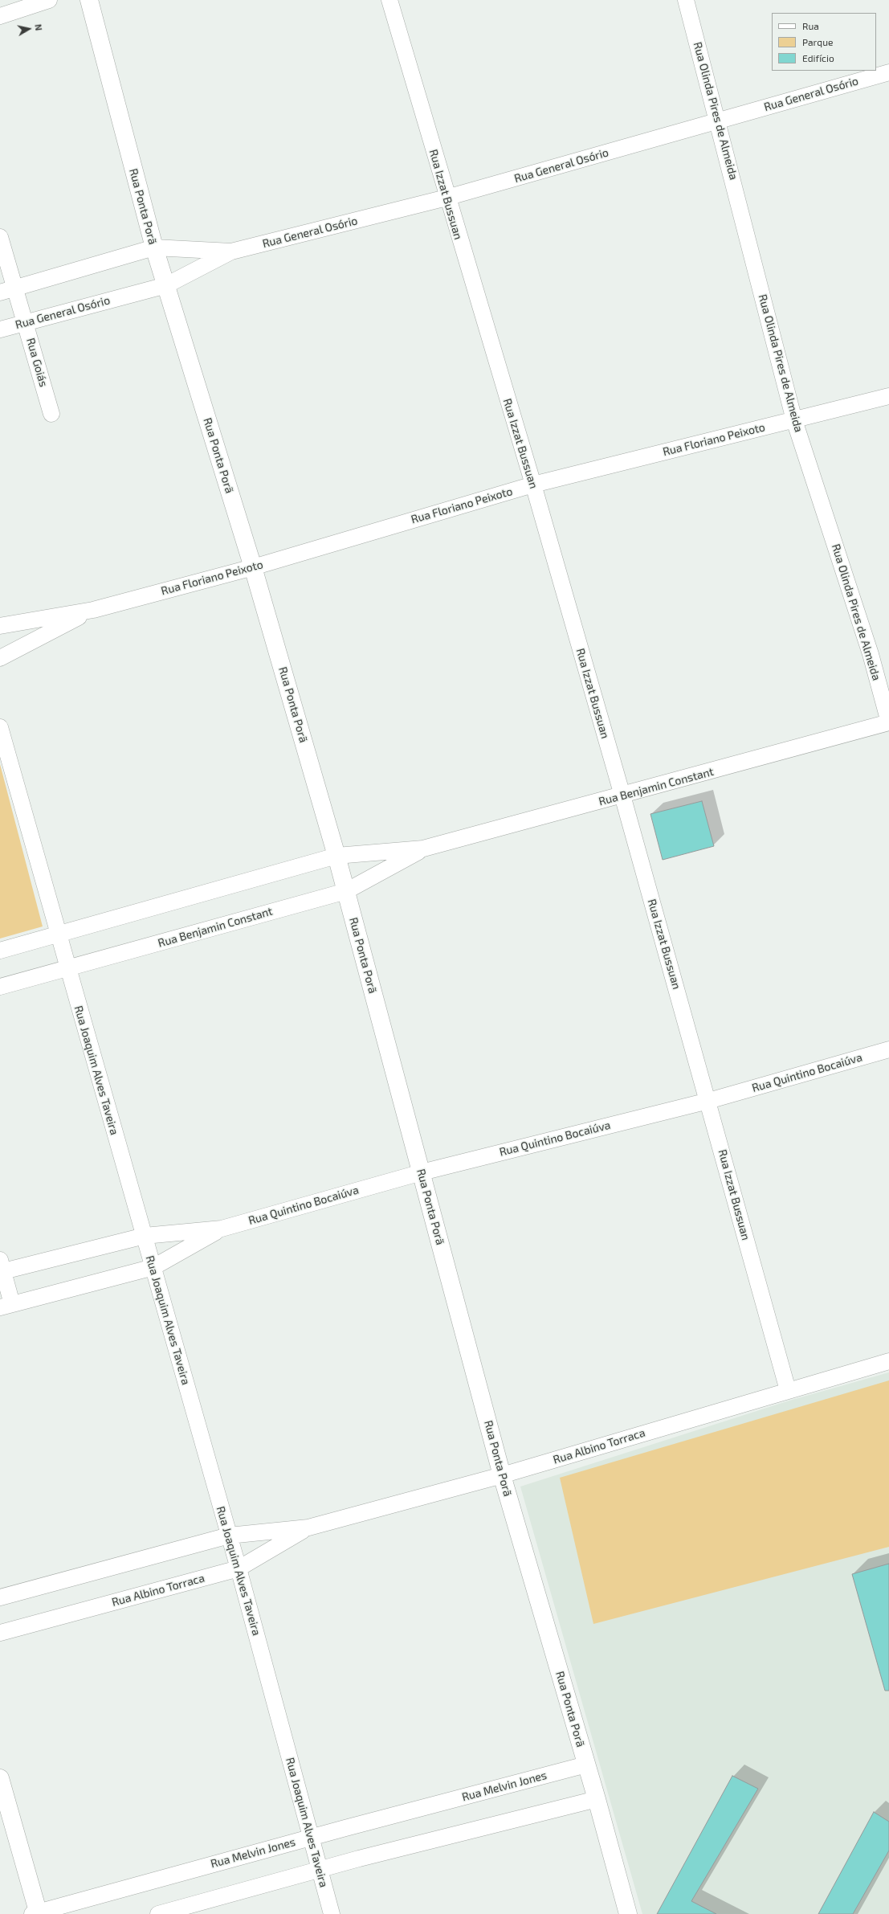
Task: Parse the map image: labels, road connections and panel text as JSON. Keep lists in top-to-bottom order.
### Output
{
  "streets": {
    "street": [
      "Rua General Osório",
      "Rua Olinda Pires de Almeida",
      "Rua Izzat Bussuan",
      "Rua Ponta Porã",
      "Rua Goiás",
      "Rua Floriano Peixoto",
      "Rua Benjamin Constant",
      "Rua Joaquim Alves Taveira",
      "Rua Quintino Bocaiúva",
      "Rua Albino Torraca",
      "Rua Melvin Jones"
    ]
  },
  "crossings": [
    ["Rua General Osório", "Rua Olinda Pires de Almeida"],
    ["Rua General Osório", "Rua Izzat Bussuan"],
    ["Rua General Osório", "Rua Ponta Porã"],
    ["Rua General Osório", "Rua Goiás"],
    ["Rua Olinda Pires de Almeida", "Rua Floriano Peixoto"],
    ["Rua Olinda Pires de Almeida", "Rua Benjamin Constant"],
    ["Rua Izzat Bussuan", "Rua Floriano Peixoto"],
    ["Rua Izzat Bussuan", "Rua Benjamin Constant"],
    ["Rua Izzat Bussuan", "Rua Quintino Bocaiúva"],
    ["Rua Izzat Bussuan", "Rua Albino Torraca"],
    ["Rua Ponta Porã", "Rua Floriano Peixoto"],
    ["Rua Ponta Porã", "Rua Benjamin Constant"],
    ["Rua Ponta Porã", "Rua Quintino Bocaiúva"],
    ["Rua Ponta Porã", "Rua Albino Torraca"],
    ["Rua Ponta Porã", "Rua Melvin Jones"],
    ["Rua Benjamin Constant", "Rua Joaquim Alves Taveira"],
    ["Rua Joaquim Alves Taveira", "Rua Quintino Bocaiúva"],
    ["Rua Joaquim Alves Taveira", "Rua Albino Torraca"],
    ["Rua Joaquim Alves Taveira", "Rua Melvin Jones"]
  ],
  "legend": ["Rua", "Parque", "Edifício"],
  "north": "right"
}
